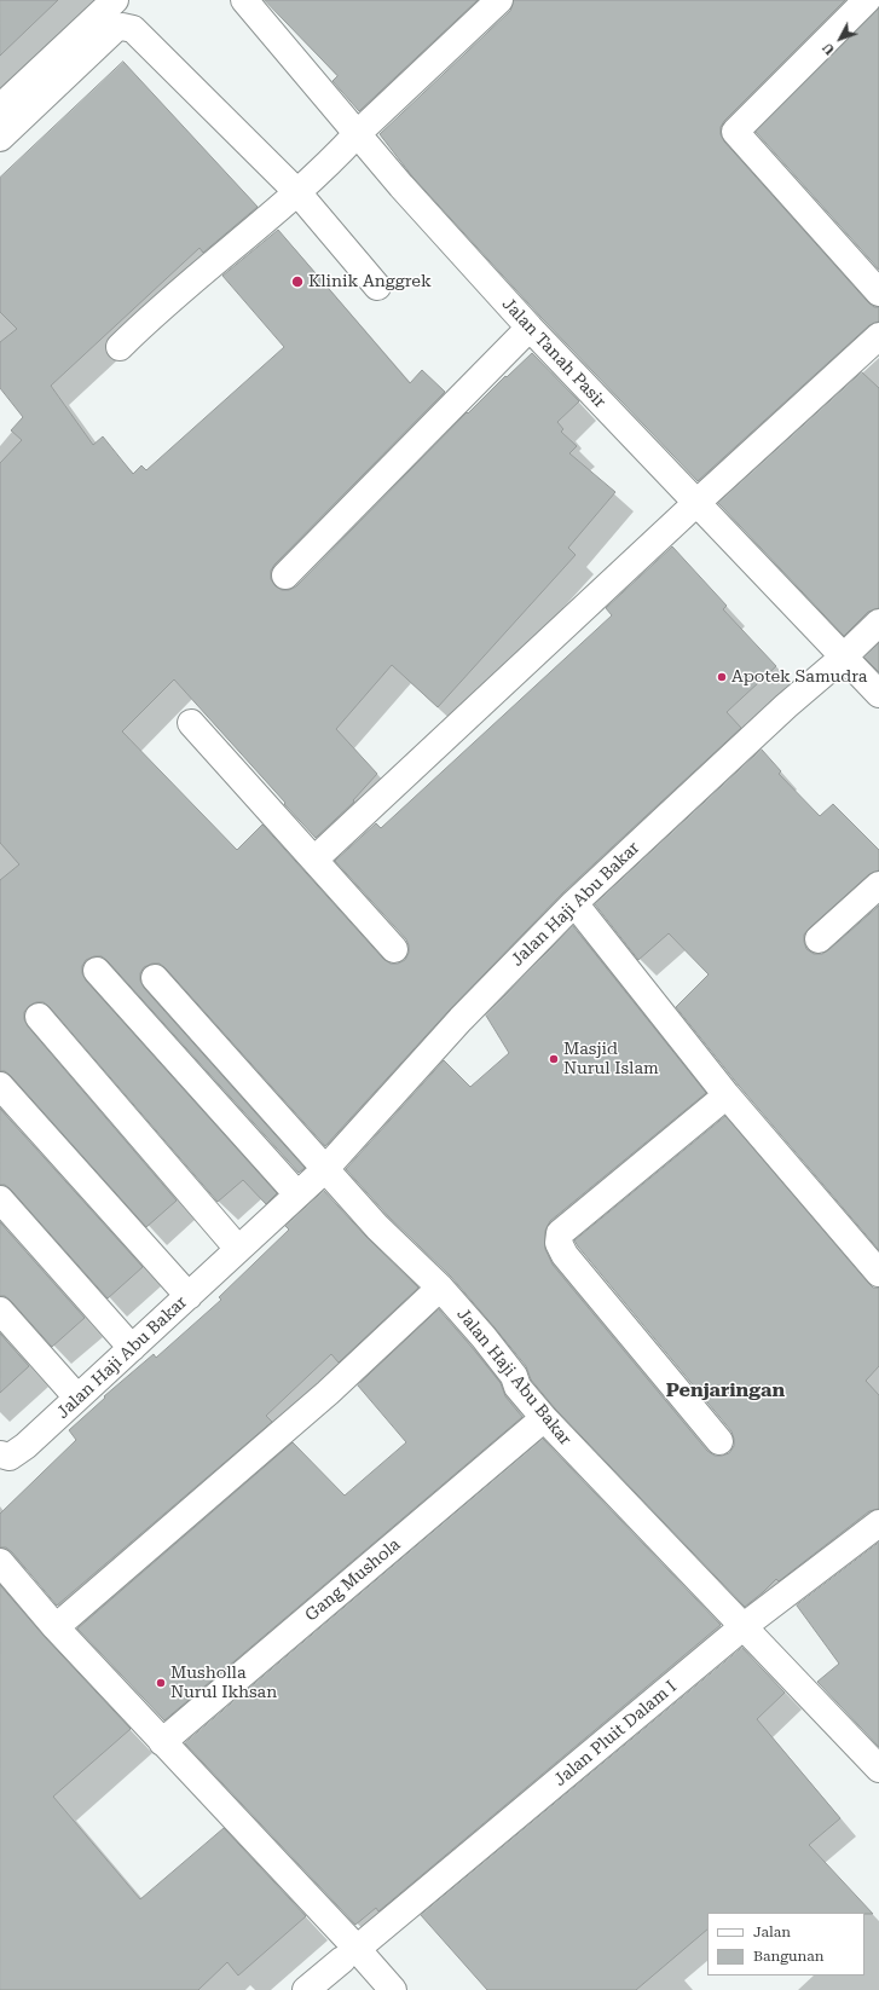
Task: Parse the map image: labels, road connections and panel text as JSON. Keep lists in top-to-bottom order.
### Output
{
  "streets": {
    "street": [
      "Jalan Tanah Pasir",
      "Jalan Haji Abu Bakar",
      "Gang Mushola",
      "Jalan Pluit Dalam I"
    ]
  },
  "crossings": [
    ["Jalan Tanah Pasir", "Jalan Haji Abu Bakar"],
    ["Jalan Haji Abu Bakar", "Gang Mushola"],
    ["Jalan Haji Abu Bakar", "Jalan Pluit Dalam I"]
  ],
  "districts": ["Penjaringan"],
  "places": [
    "Klinik Anggrek",
    "Apotek Samudra",
    "Masjid Nurul Islam",
    "Musholla Nurul Ikhsan"
  ],
  "legend": ["Jalan", "Bangunan"],
  "north": "bottom left"
}
